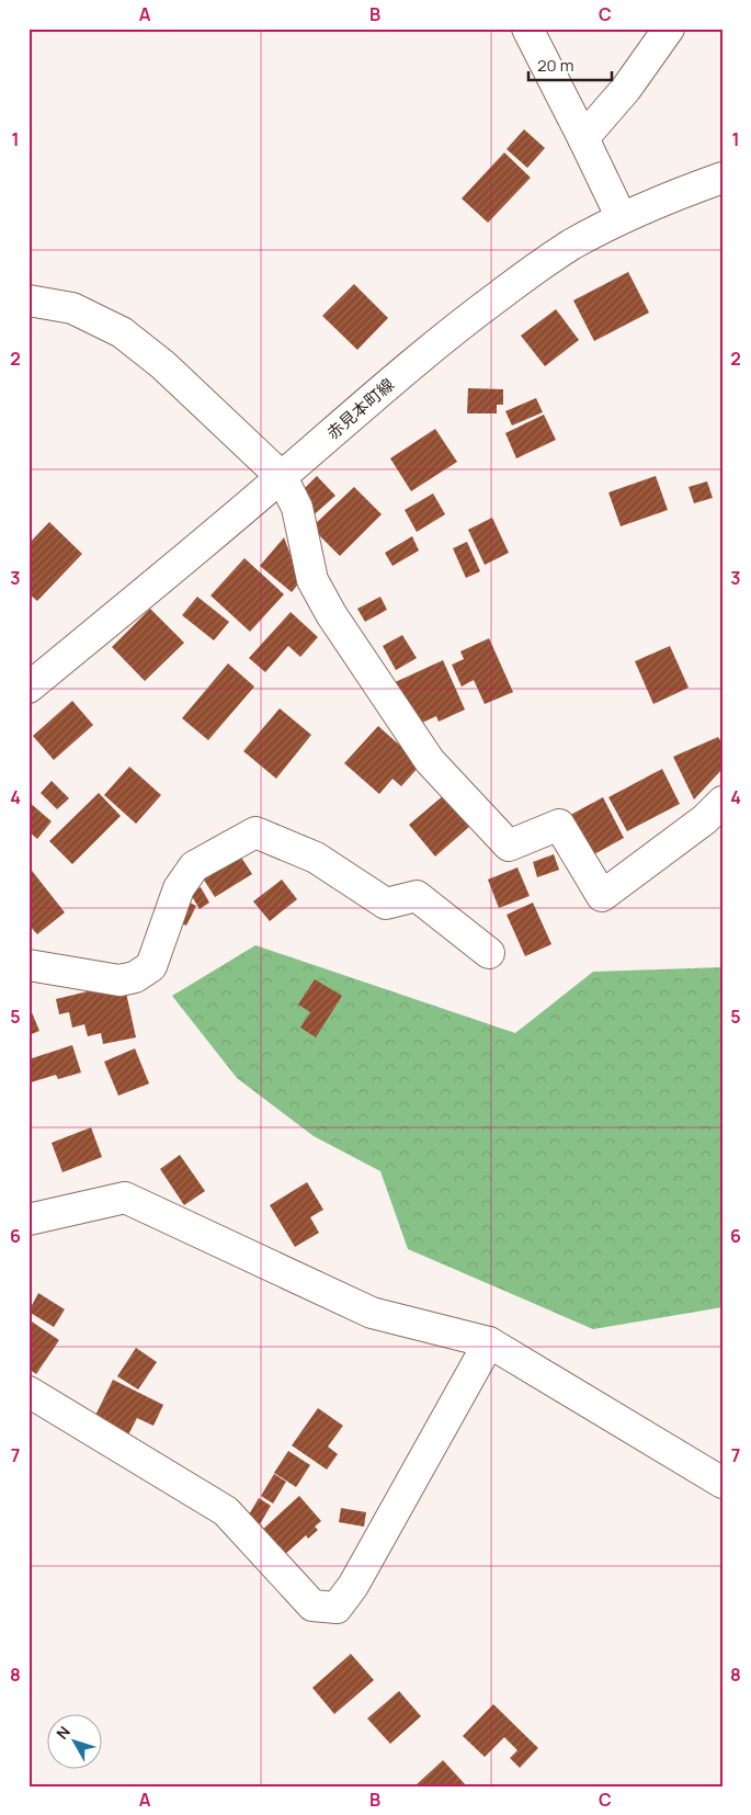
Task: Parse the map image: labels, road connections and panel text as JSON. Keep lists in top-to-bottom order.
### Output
{
  "streets": {
    "main road": ["赤見本町線"]
  },
  "scale_bar": "20 m",
  "north": "top left",
  "grid": {
    "columns": ["A", "B", "C"],
    "rows": [
      "1",
      "2",
      "3",
      "4",
      "5",
      "6",
      "7",
      "8"
    ]
  }
}
